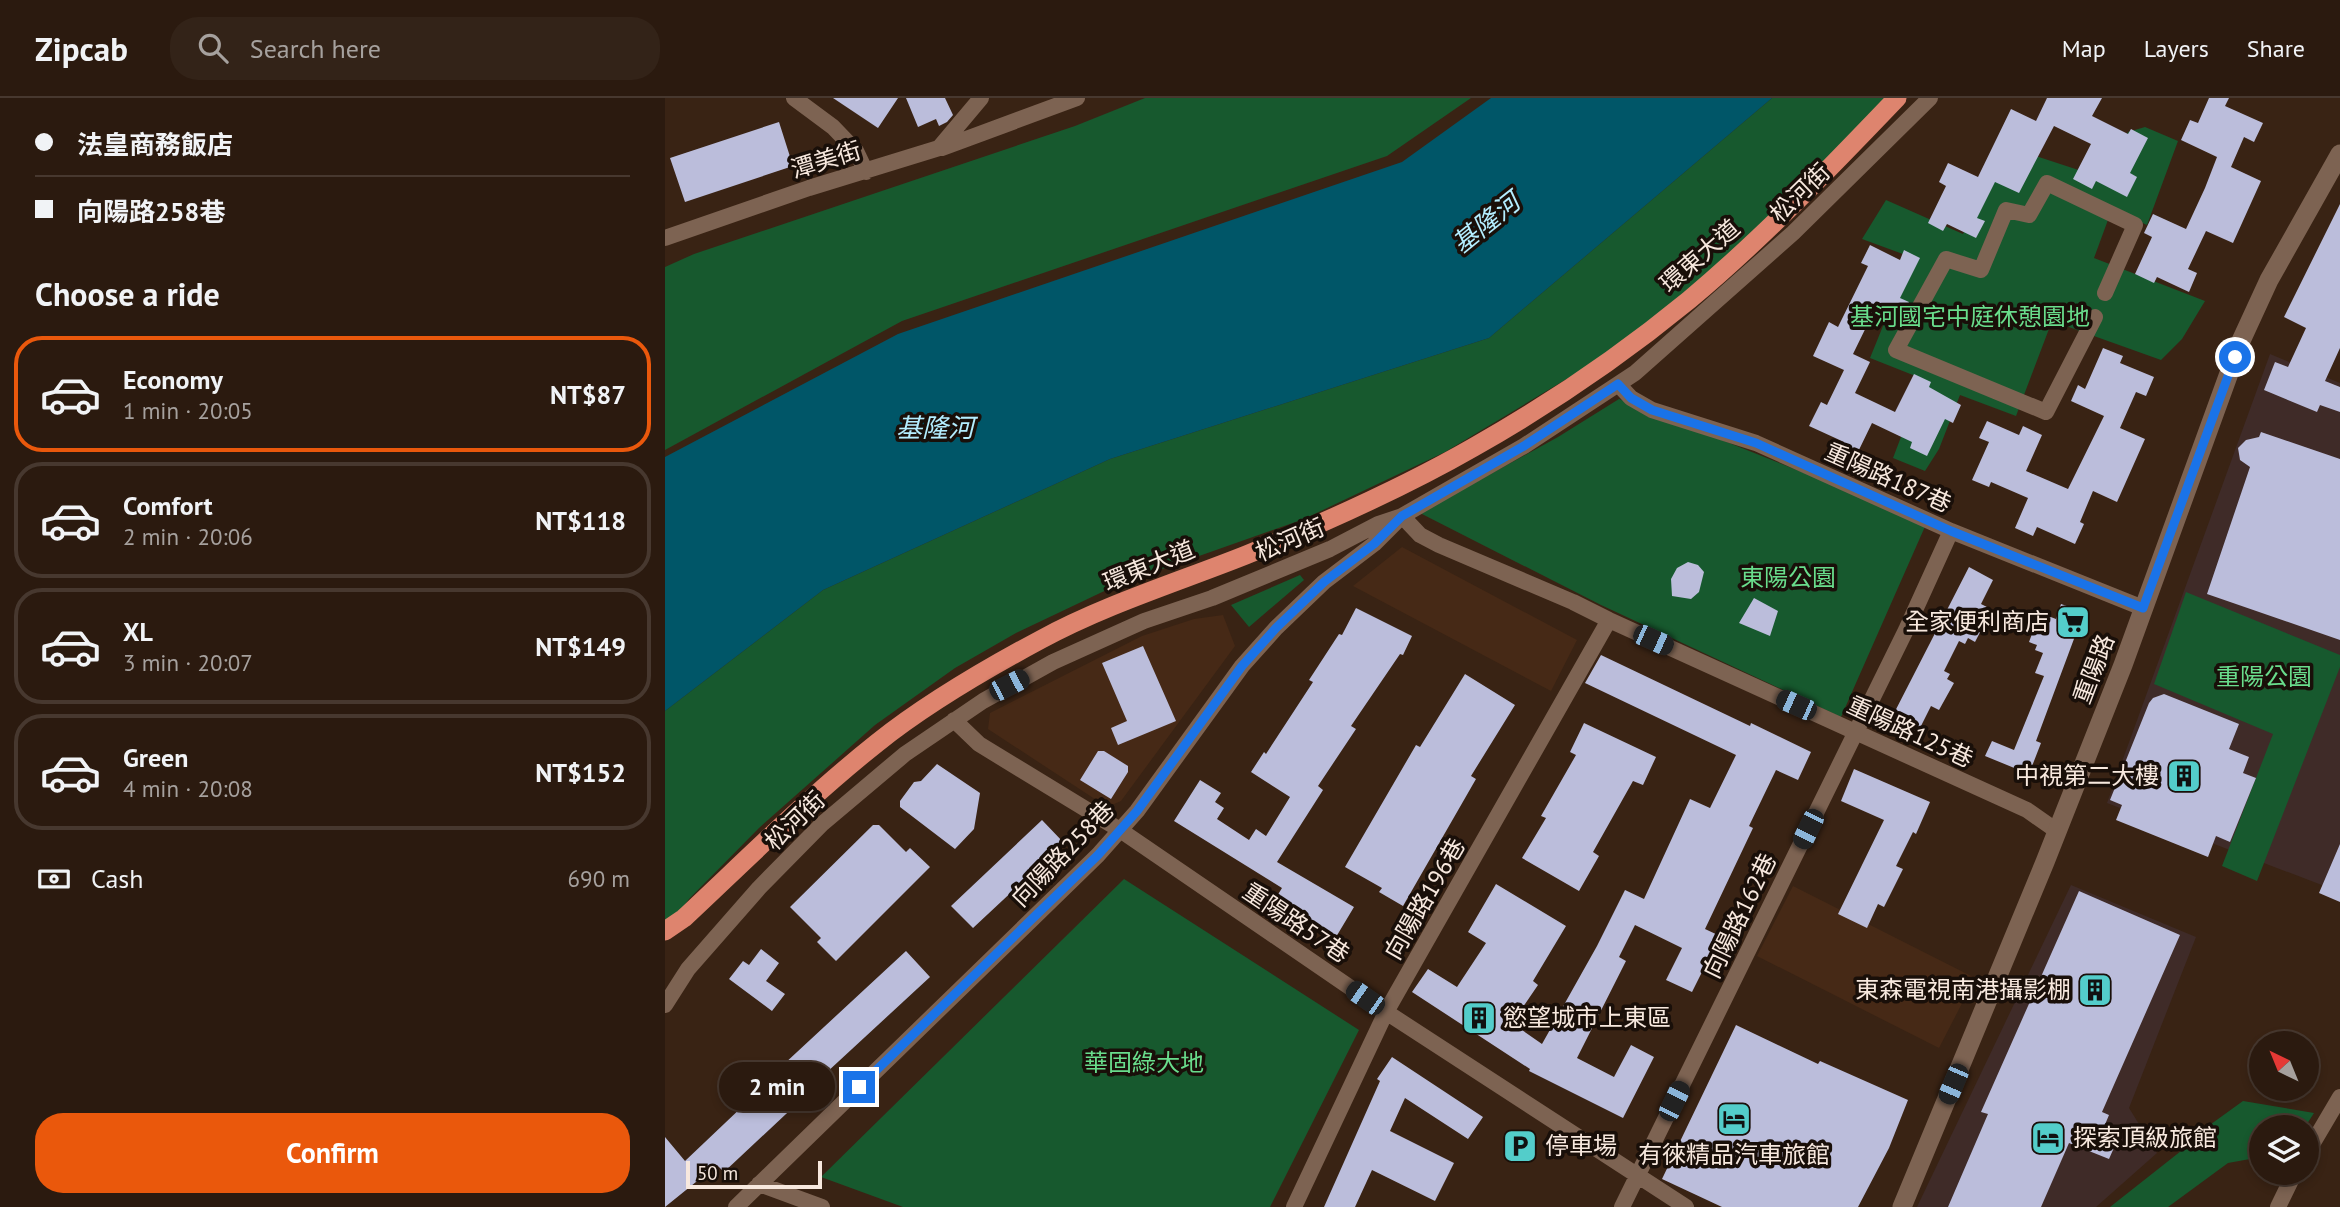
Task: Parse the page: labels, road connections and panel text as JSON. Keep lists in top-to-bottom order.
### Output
{
  "streets": {
    "highway": ["環東大道"],
    "street": [
      "潭美街",
      "松河街",
      "重陽路187巷",
      "重陽路",
      "重陽路125巷",
      "向陽路258巷",
      "向陽路196巷",
      "向陽路162巷",
      "重陽路57巷"
    ]
  },
  "crossings": [
    ["松河街", "重陽路187巷"],
    ["松河街", "重陽路125巷"],
    ["松河街", "向陽路258巷"],
    ["松河街", "重陽路57巷"],
    ["重陽路187巷", "重陽路"],
    ["重陽路187巷", "向陽路162巷"],
    ["重陽路", "重陽路125巷"],
    ["重陽路125巷", "向陽路258巷"],
    ["重陽路125巷", "向陽路196巷"],
    ["重陽路125巷", "向陽路162巷"],
    ["向陽路258巷", "重陽路57巷"],
    ["向陽路196巷", "重陽路57巷"],
    ["向陽路162巷", "重陽路57巷"]
  ],
  "water": ["基隆河"],
  "parks": [
    "基河國宅中庭休憩園地",
    "東陽公園",
    "重陽公園",
    "華固綠大地"
  ],
  "places": {
    "supermarket": ["全家便利商店"],
    "building": ["中視第二大樓", "東森電視南港攝影棚", "慾望城市上東區"],
    "hotel": ["有徠精品汽車旅館", "探索頂級旅館"],
    "parking": ["停車場"]
  },
  "scale_bar": "50 m",
  "north": "top left",
  "page": {
    "header": "Zipcab",
    "search": "Search here",
    "nav": ["Map", "Layers", "Share"],
    "banner": ["法皇商務飯店", "向陽路258巷"],
    "heading": "Choose a ride",
    "list": [
      {
        "name": "Economy",
        "note": "1 min · 20:05",
        "value": "NT$87"
      },
      {
        "name": "Comfort",
        "note": "2 min · 20:06",
        "value": "NT$118"
      },
      {
        "name": "XL",
        "note": "3 min · 20:07",
        "value": "NT$149"
      },
      {
        "name": "Green",
        "note": "4 min · 20:08",
        "value": "NT$152"
      }
    ],
    "pay": ["Cash", "690 m"],
    "bubble": "2 min",
    "buttons": "Confirm",
    "scale": "50 m"
  }
}
